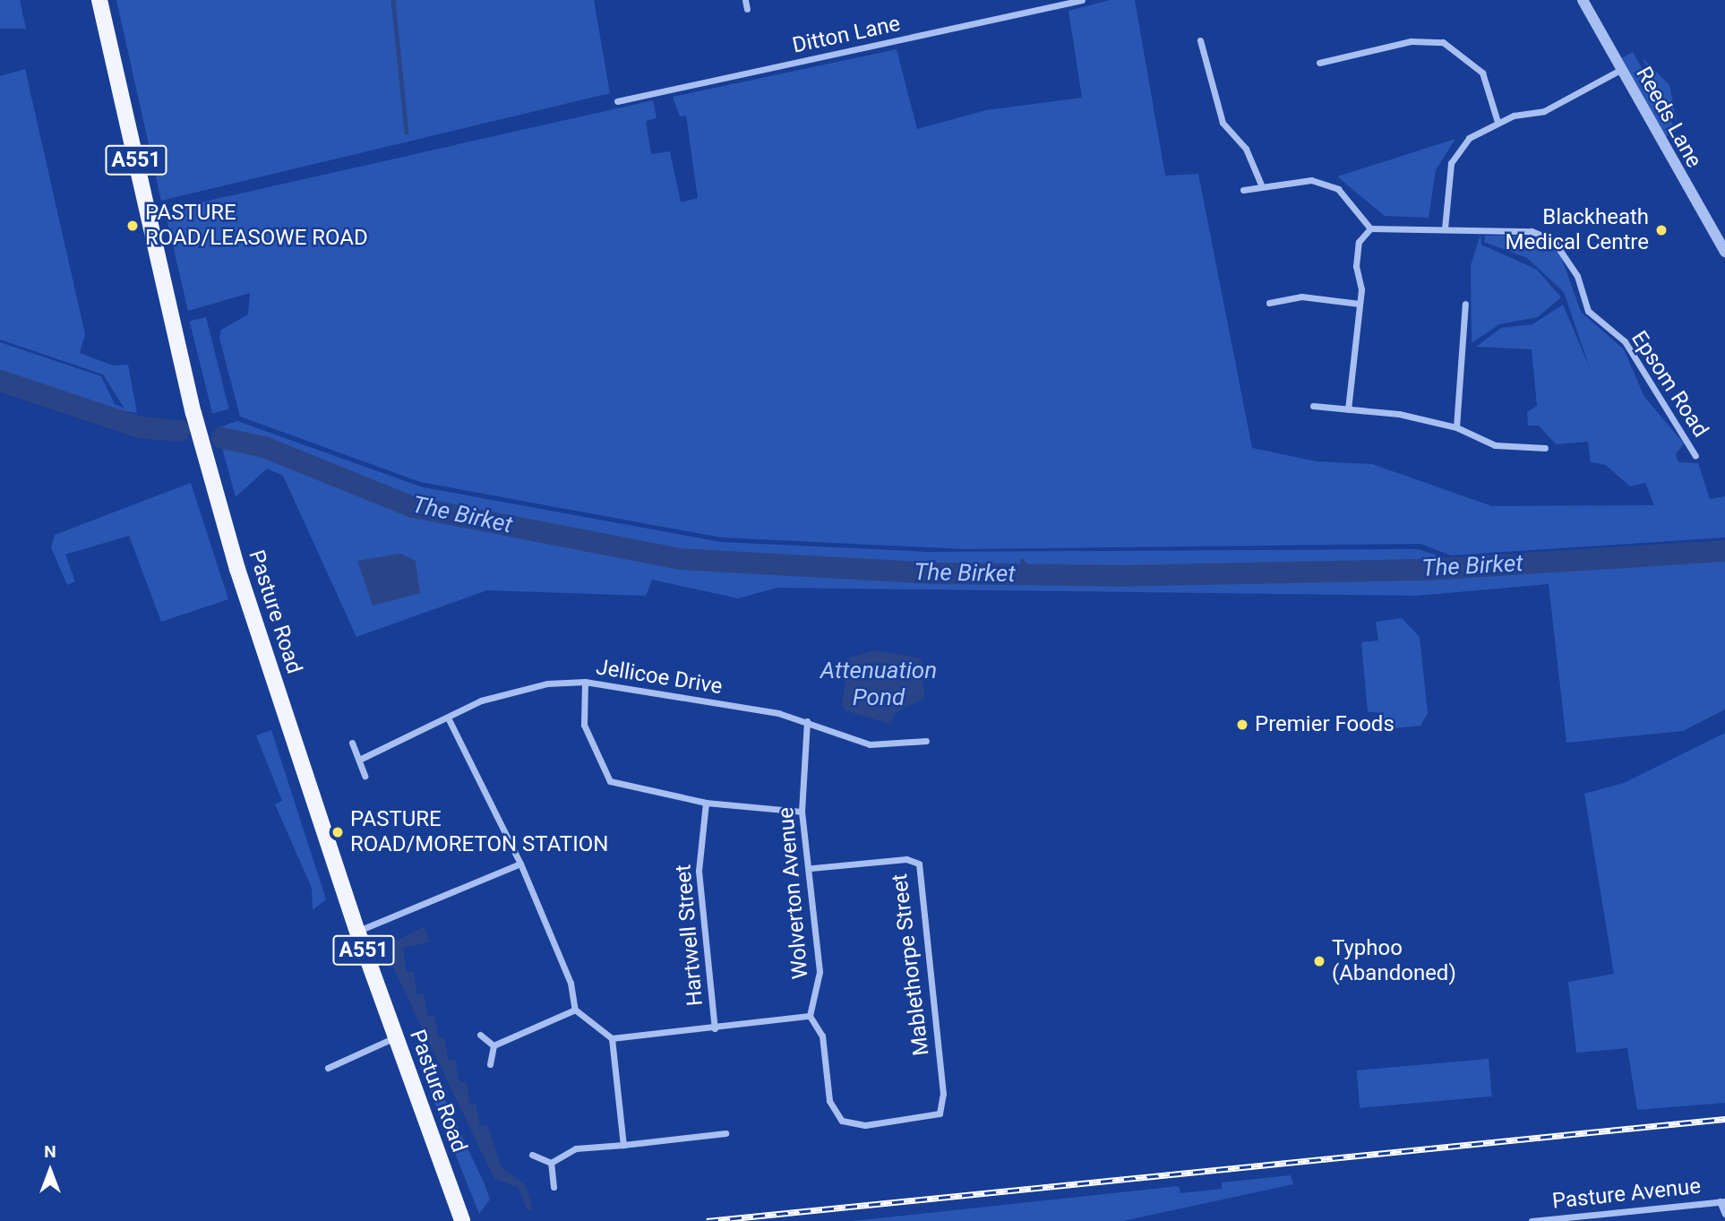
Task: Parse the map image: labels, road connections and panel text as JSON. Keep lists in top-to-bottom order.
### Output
{
  "streets": {
    "main road": ["A551", "Pasture Road"],
    "street": [
      "Ditton Lane",
      "Reeds Lane",
      "Epsom Road",
      "Jellicoe Drive",
      "Wolverton Avenue",
      "Hartwell Street",
      "Mablethorpe Street",
      "Pasture Avenue"
    ]
  },
  "crossings": [
    ["Jellicoe Drive", "Wolverton Avenue"],
    ["Wolverton Avenue", "Mablethorpe Street"]
  ],
  "water": ["The Birket", "Attenuation Pond"],
  "places": [
    "PASTURE ROAD/LEASOWE ROAD",
    "Blackheath Medical Centre",
    "Premier Foods",
    "PASTURE ROAD/MORETON STATION",
    "Typhoo (Abandoned)"
  ],
  "north": "top"
}
